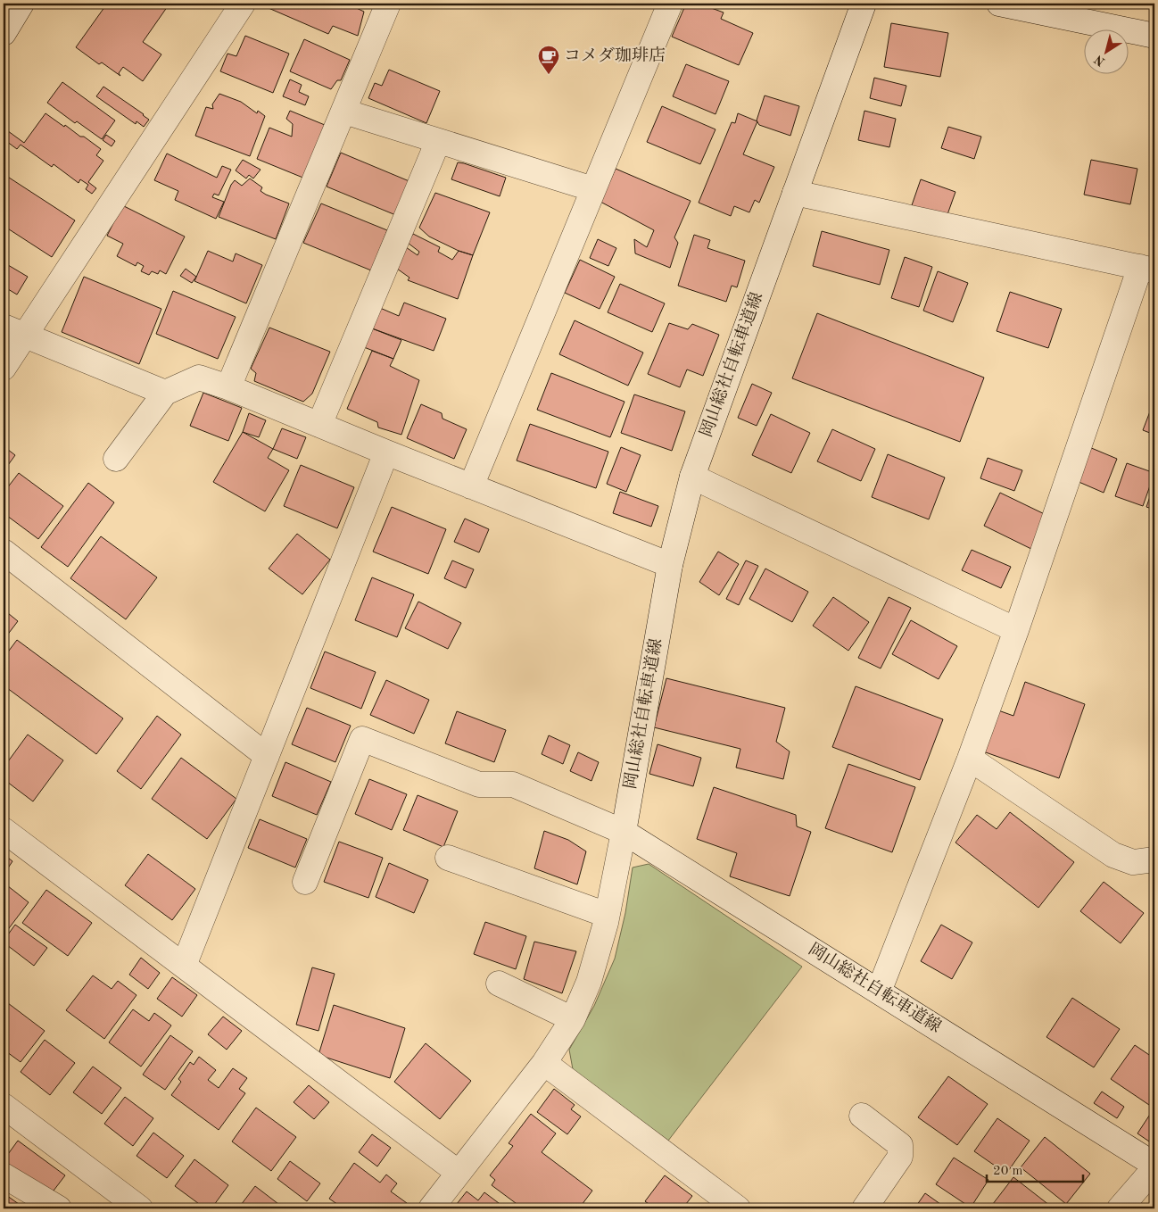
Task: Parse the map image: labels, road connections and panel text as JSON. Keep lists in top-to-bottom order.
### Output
{
  "streets": {
    "street": ["岡山総社自転車道線"]
  },
  "places": {
    "cafe": ["コメダ珈琲店"]
  },
  "scale_bar": "20 m",
  "north": "bottom left"
}
